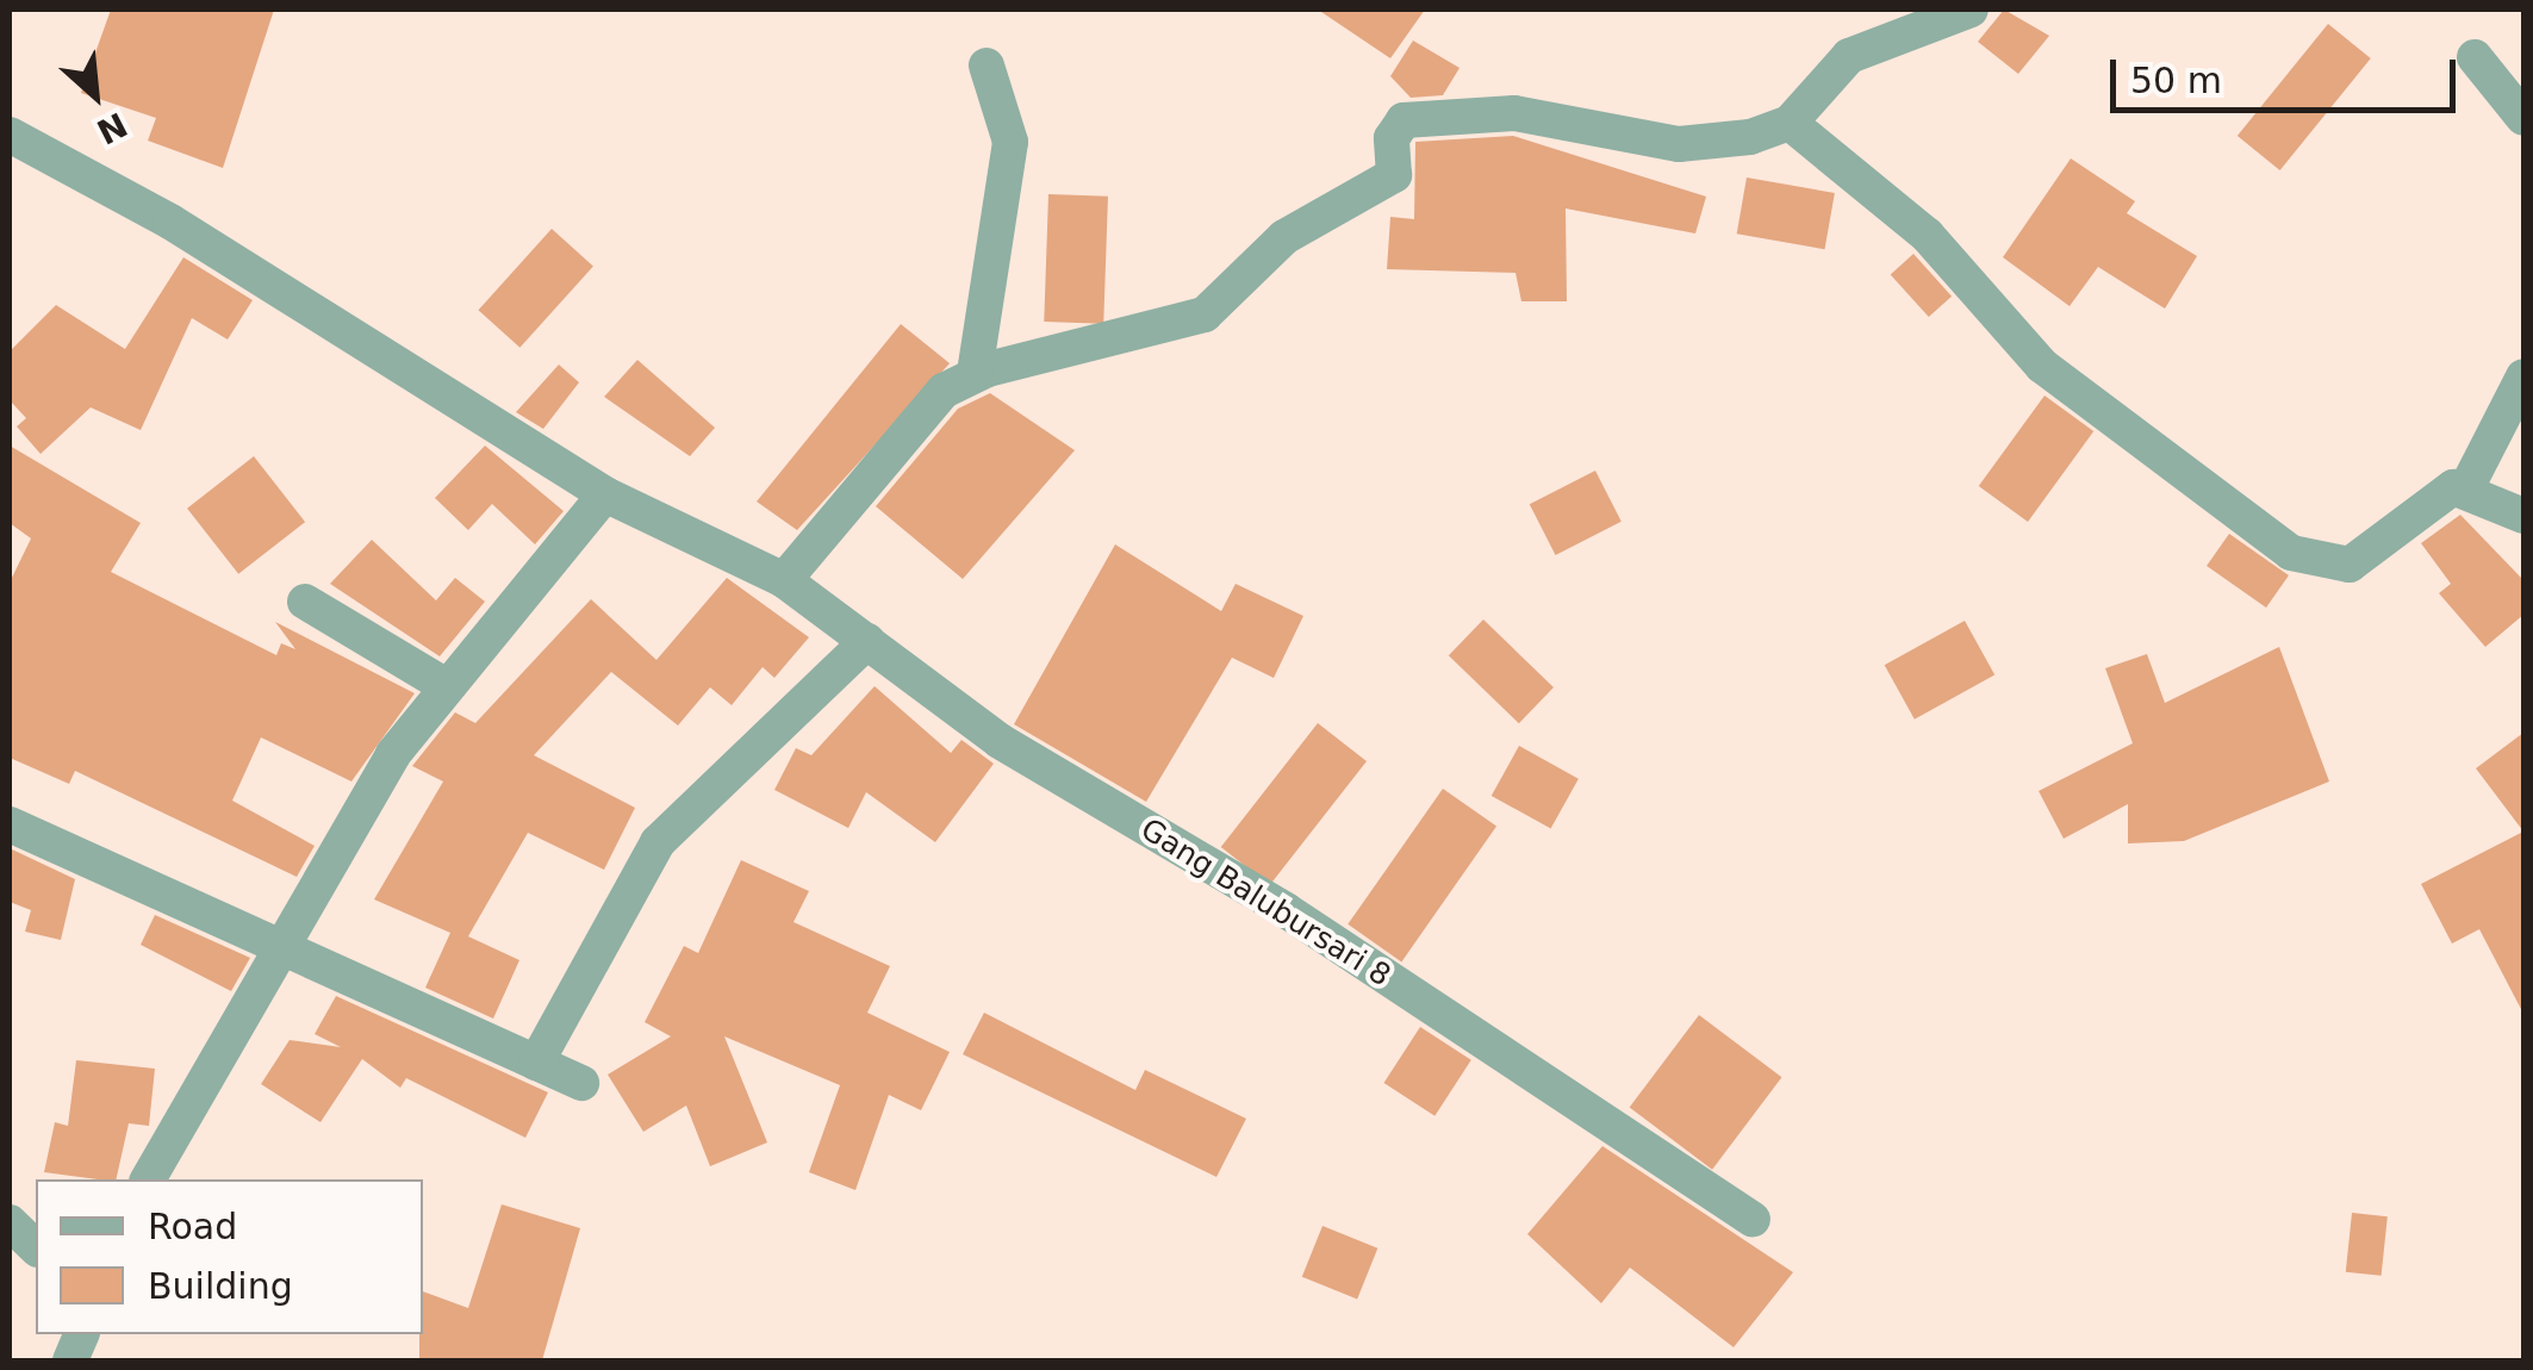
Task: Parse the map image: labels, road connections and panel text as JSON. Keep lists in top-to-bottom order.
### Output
{
  "streets": {
    "street": ["Gang Balubursari 8"]
  },
  "legend": ["Road", "Building"],
  "scale_bar": "50 m",
  "north": "bottom right"
}
